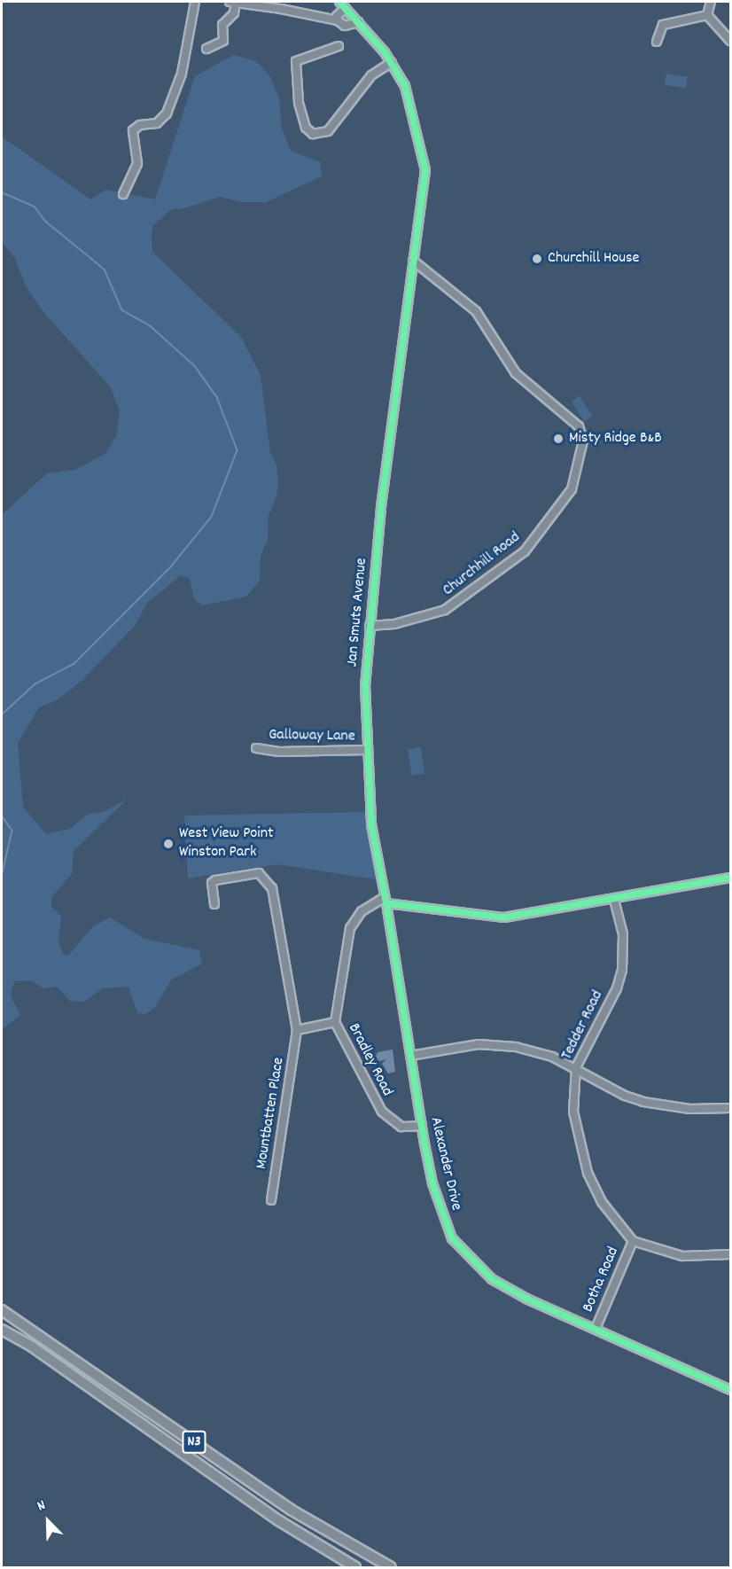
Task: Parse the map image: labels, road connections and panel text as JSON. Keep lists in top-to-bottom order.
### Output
{
  "streets": {
    "highway": ["N3"],
    "street": [
      "Churchhill Road",
      "Jan Smuts Avenue",
      "Galloway Lane",
      "Tedder Road",
      "Bradley Road",
      "Mountbatten Place",
      "Alexander Drive",
      "Botha Road"
    ]
  },
  "crossings": [
    ["Churchhill Road", "Jan Smuts Avenue"],
    ["Jan Smuts Avenue", "Galloway Lane"],
    ["Jan Smuts Avenue", "Bradley Road"],
    ["Jan Smuts Avenue", "Alexander Drive"],
    ["Tedder Road", "Botha Road"],
    ["Bradley Road", "Alexander Drive"],
    ["Alexander Drive", "Botha Road"]
  ],
  "places": ["Churchill House", "Misty Ridge B&B", "West View Point Winston Park"],
  "north": "top left"
}
